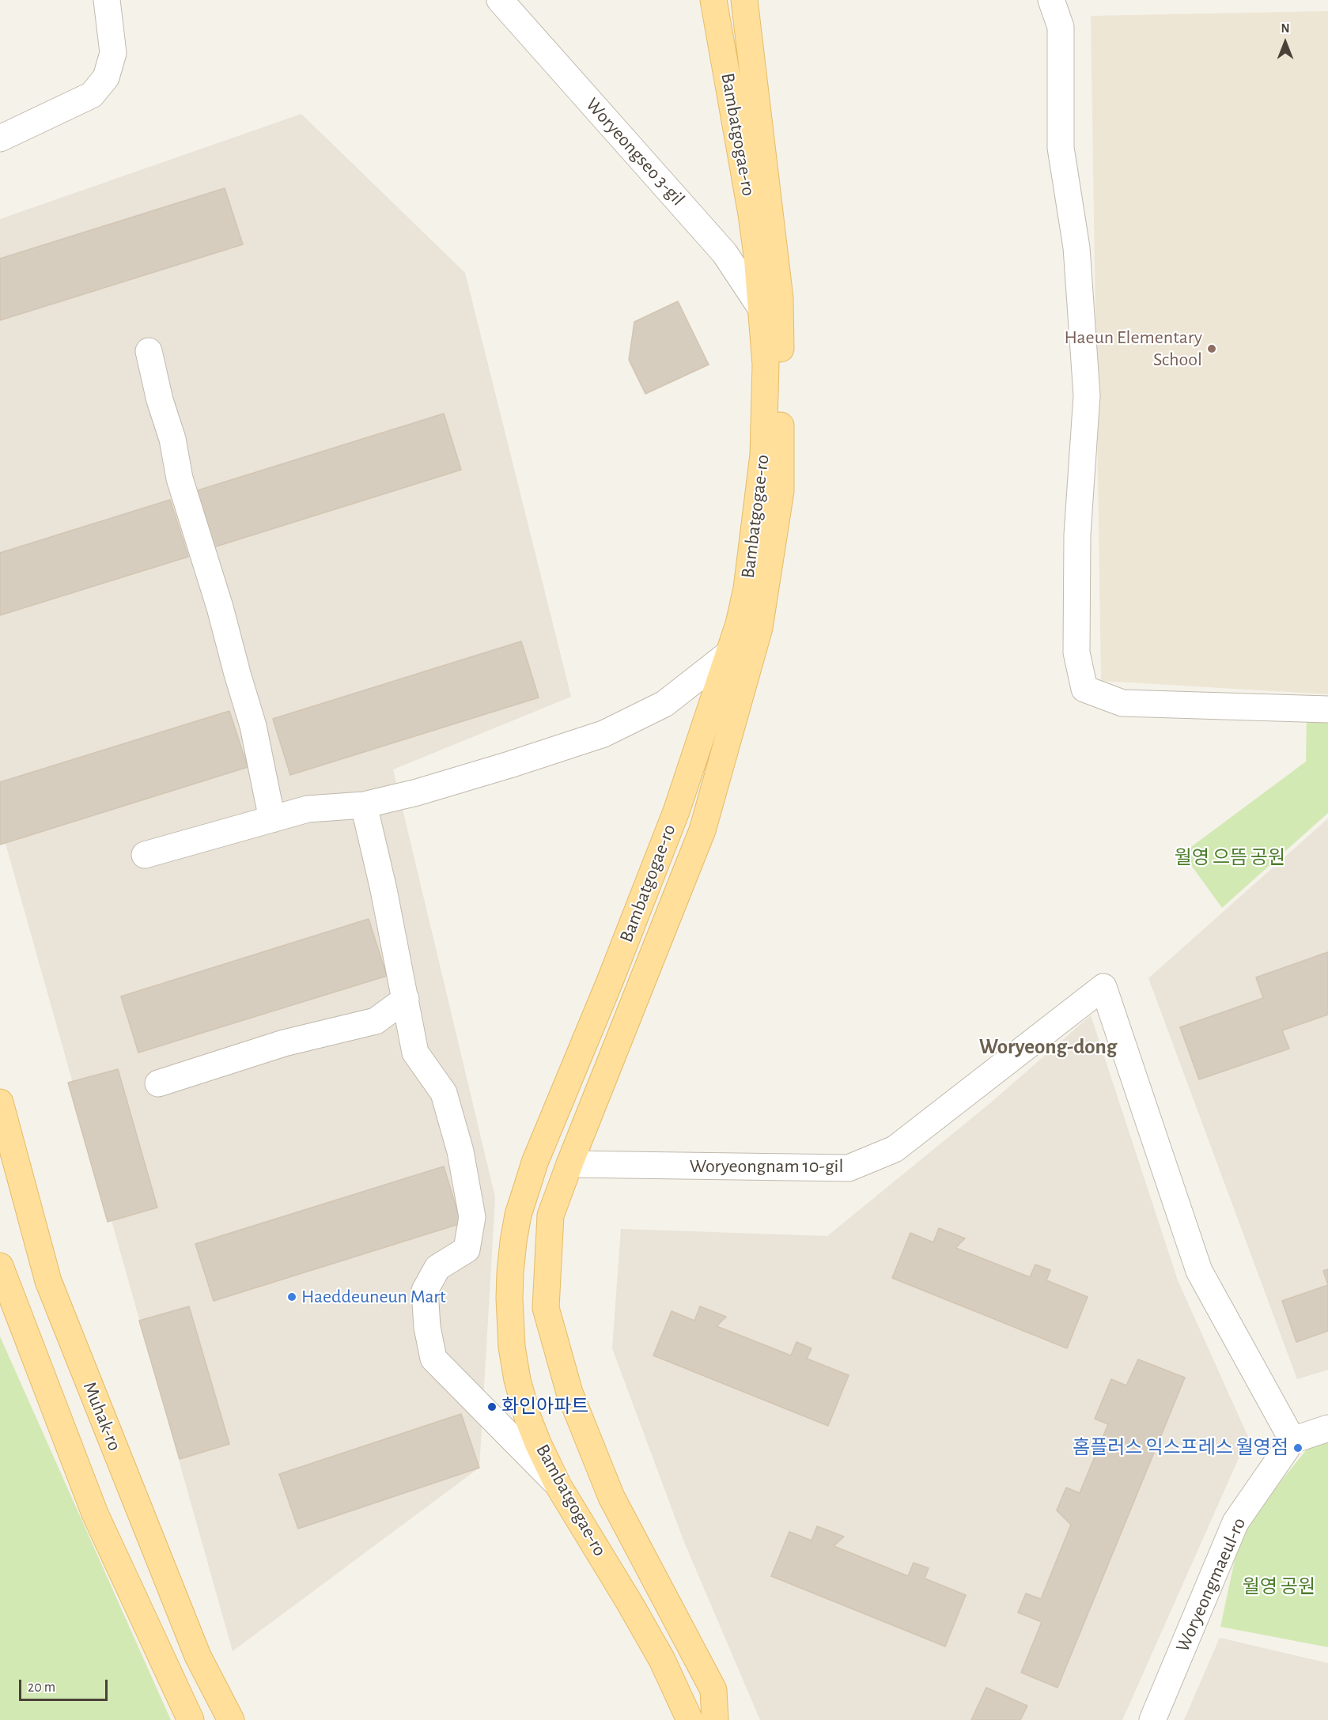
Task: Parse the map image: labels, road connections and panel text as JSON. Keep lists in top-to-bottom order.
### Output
{
  "streets": {
    "main road": ["Bambatgogae-ro", "Muhak-ro"],
    "street": ["Woryeongseo 3-gil", "Woryeongnam 10-gil", "Woryeongmaeul-ro"]
  },
  "crossings": [
    ["Bambatgogae-ro", "Woryeongseo 3-gil"],
    ["Bambatgogae-ro", "Woryeongnam 10-gil"],
    ["Woryeongnam 10-gil", "Woryeongmaeul-ro"]
  ],
  "districts": ["Woryeong-dong"],
  "parks": ["월영 으뜸 공원", "월영 공원"],
  "places": [
    "Haeun Elementary School",
    "Haeddeuneun Mart",
    "화인아파트",
    "홈플러스 익스프레스 월영점"
  ],
  "scale_bar": "20 m",
  "north": "top"
}
